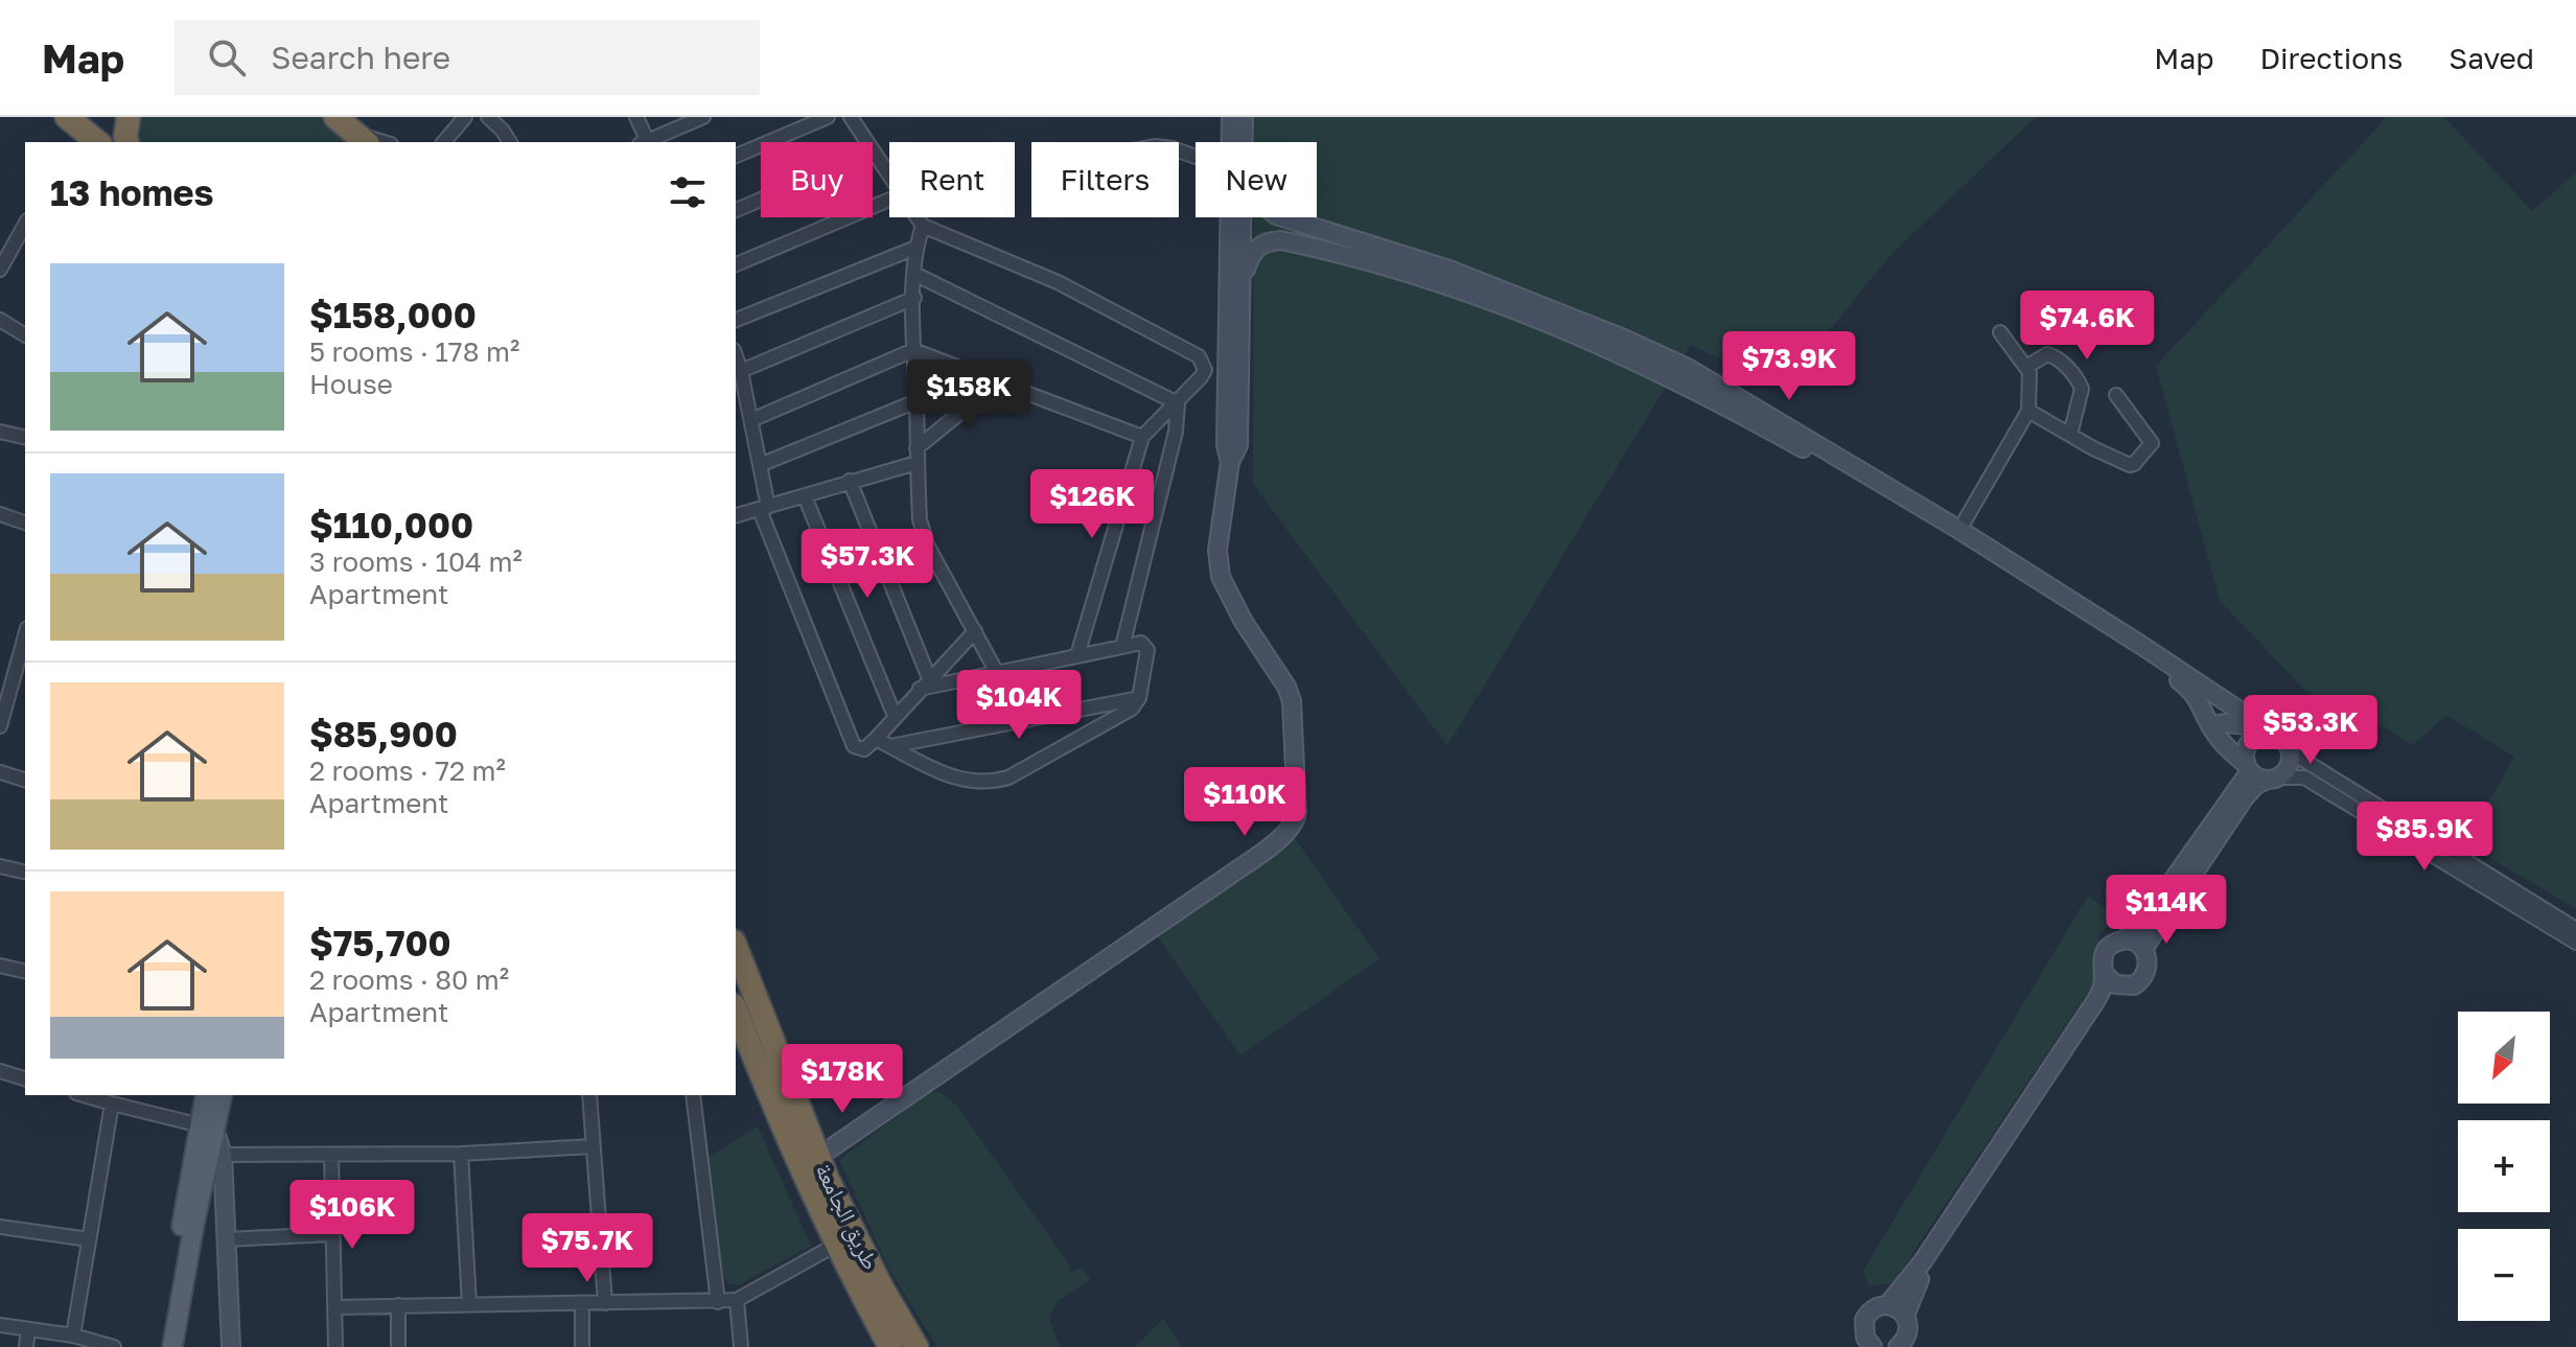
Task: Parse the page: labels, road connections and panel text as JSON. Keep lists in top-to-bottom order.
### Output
{
  "streets": {
    "highway": ["طريق الجامعة"]
  },
  "north": "bottom left",
  "page": {
    "header": "Map",
    "search": "Search here",
    "nav": ["Map", "Directions", "Saved"],
    "chip": [
      "Buy",
      "Rent",
      "Filters",
      "New"
    ],
    "heading": "13 homes",
    "list": [
      {
        "name": "$158,000",
        "note": "5 rooms · 178 m² · House"
      },
      {
        "name": "$110,000",
        "note": "3 rooms · 104 m² · Apartment"
      },
      {
        "name": "$85,900",
        "note": "2 rooms · 72 m² · Apartment"
      },
      {
        "name": "$75,700",
        "note": "2 rooms · 80 m² · Apartment"
      }
    ],
    "price": [
      "$74.6K",
      "$73.9K",
      "$158K",
      "$126K",
      "$57.3K",
      "$104K",
      "$53.3K",
      "$110K",
      "$85.9K",
      "$114K",
      "$178K",
      "$106K",
      "$75.7K"
    ],
    "map_buttons": ["+", "−"]
  }
}
